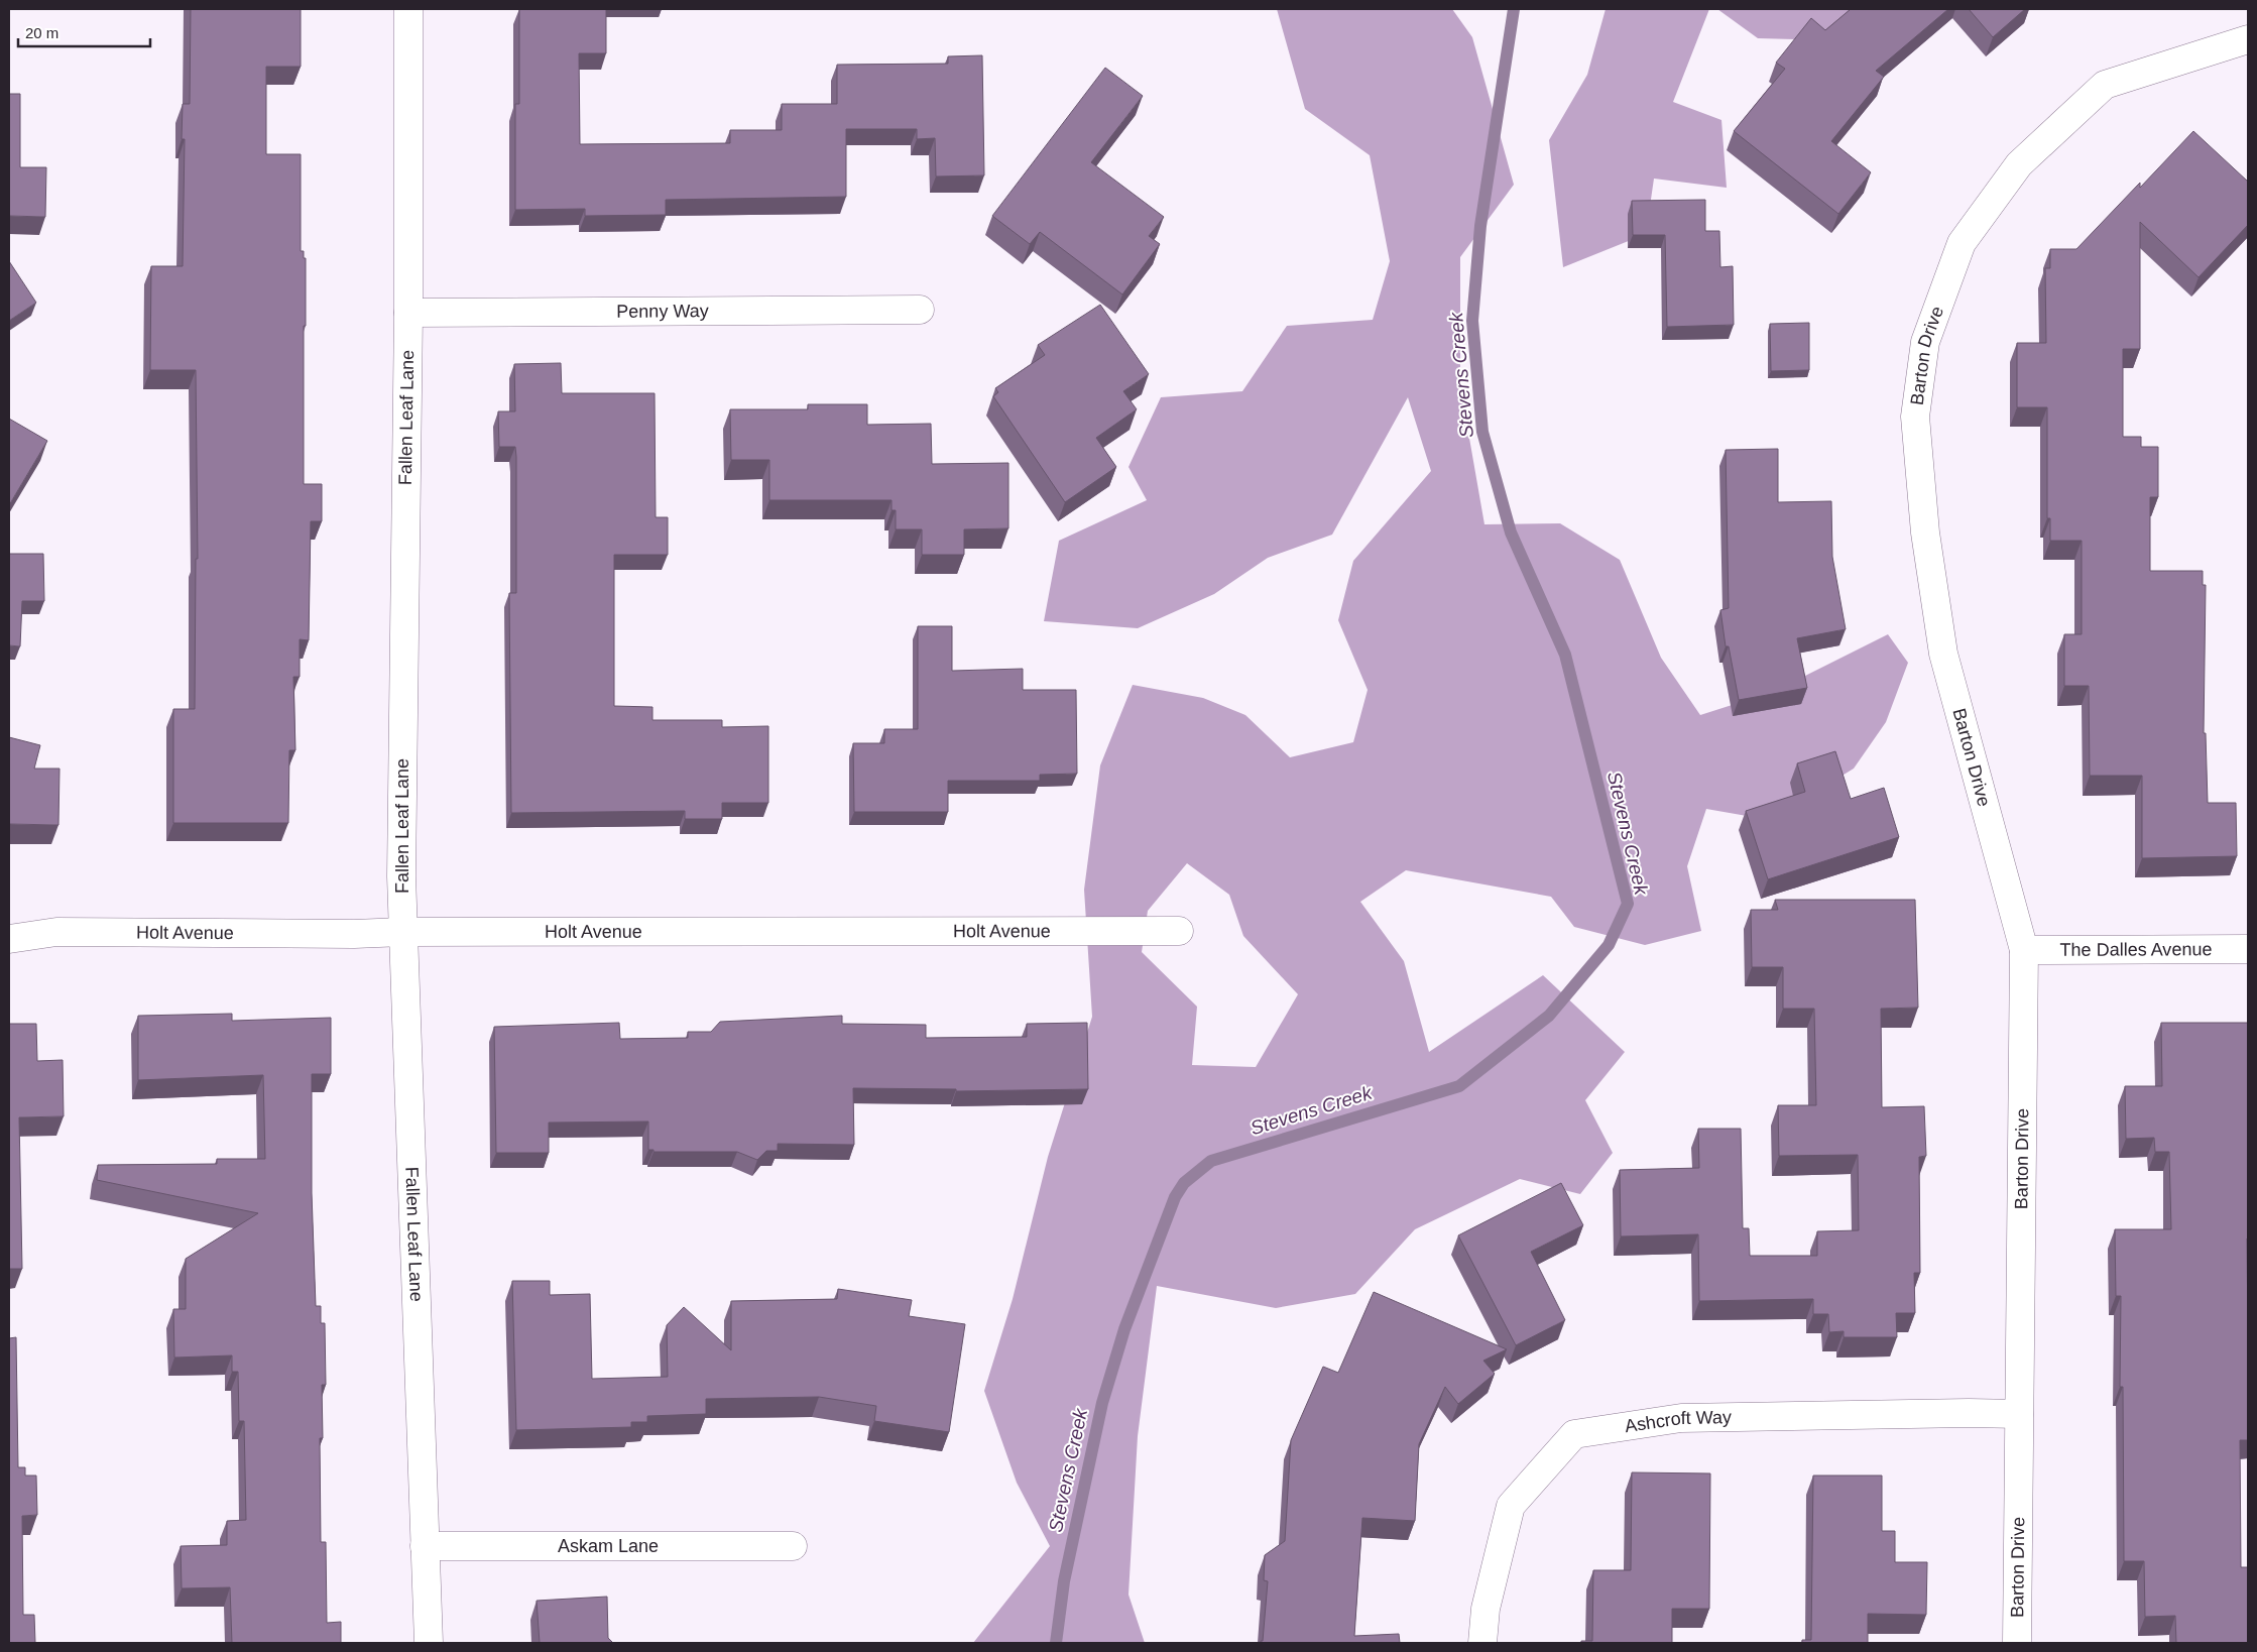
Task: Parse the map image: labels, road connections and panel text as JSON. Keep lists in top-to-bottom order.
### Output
{
  "streets": {
    "street": [
      "Penny Way",
      "Barton Drive",
      "Fallen Leaf Lane",
      "Holt Avenue",
      "The Dalles Avenue",
      "Ashcroft Way",
      "Askam Lane"
    ]
  },
  "crossings": [
    ["Penny Way", "Fallen Leaf Lane"],
    ["Barton Drive", "The Dalles Avenue"],
    ["Barton Drive", "Ashcroft Way"],
    ["Fallen Leaf Lane", "Holt Avenue"],
    ["Fallen Leaf Lane", "Askam Lane"]
  ],
  "water": ["Stevens Creek"],
  "scale_bar": "20 m"
}
